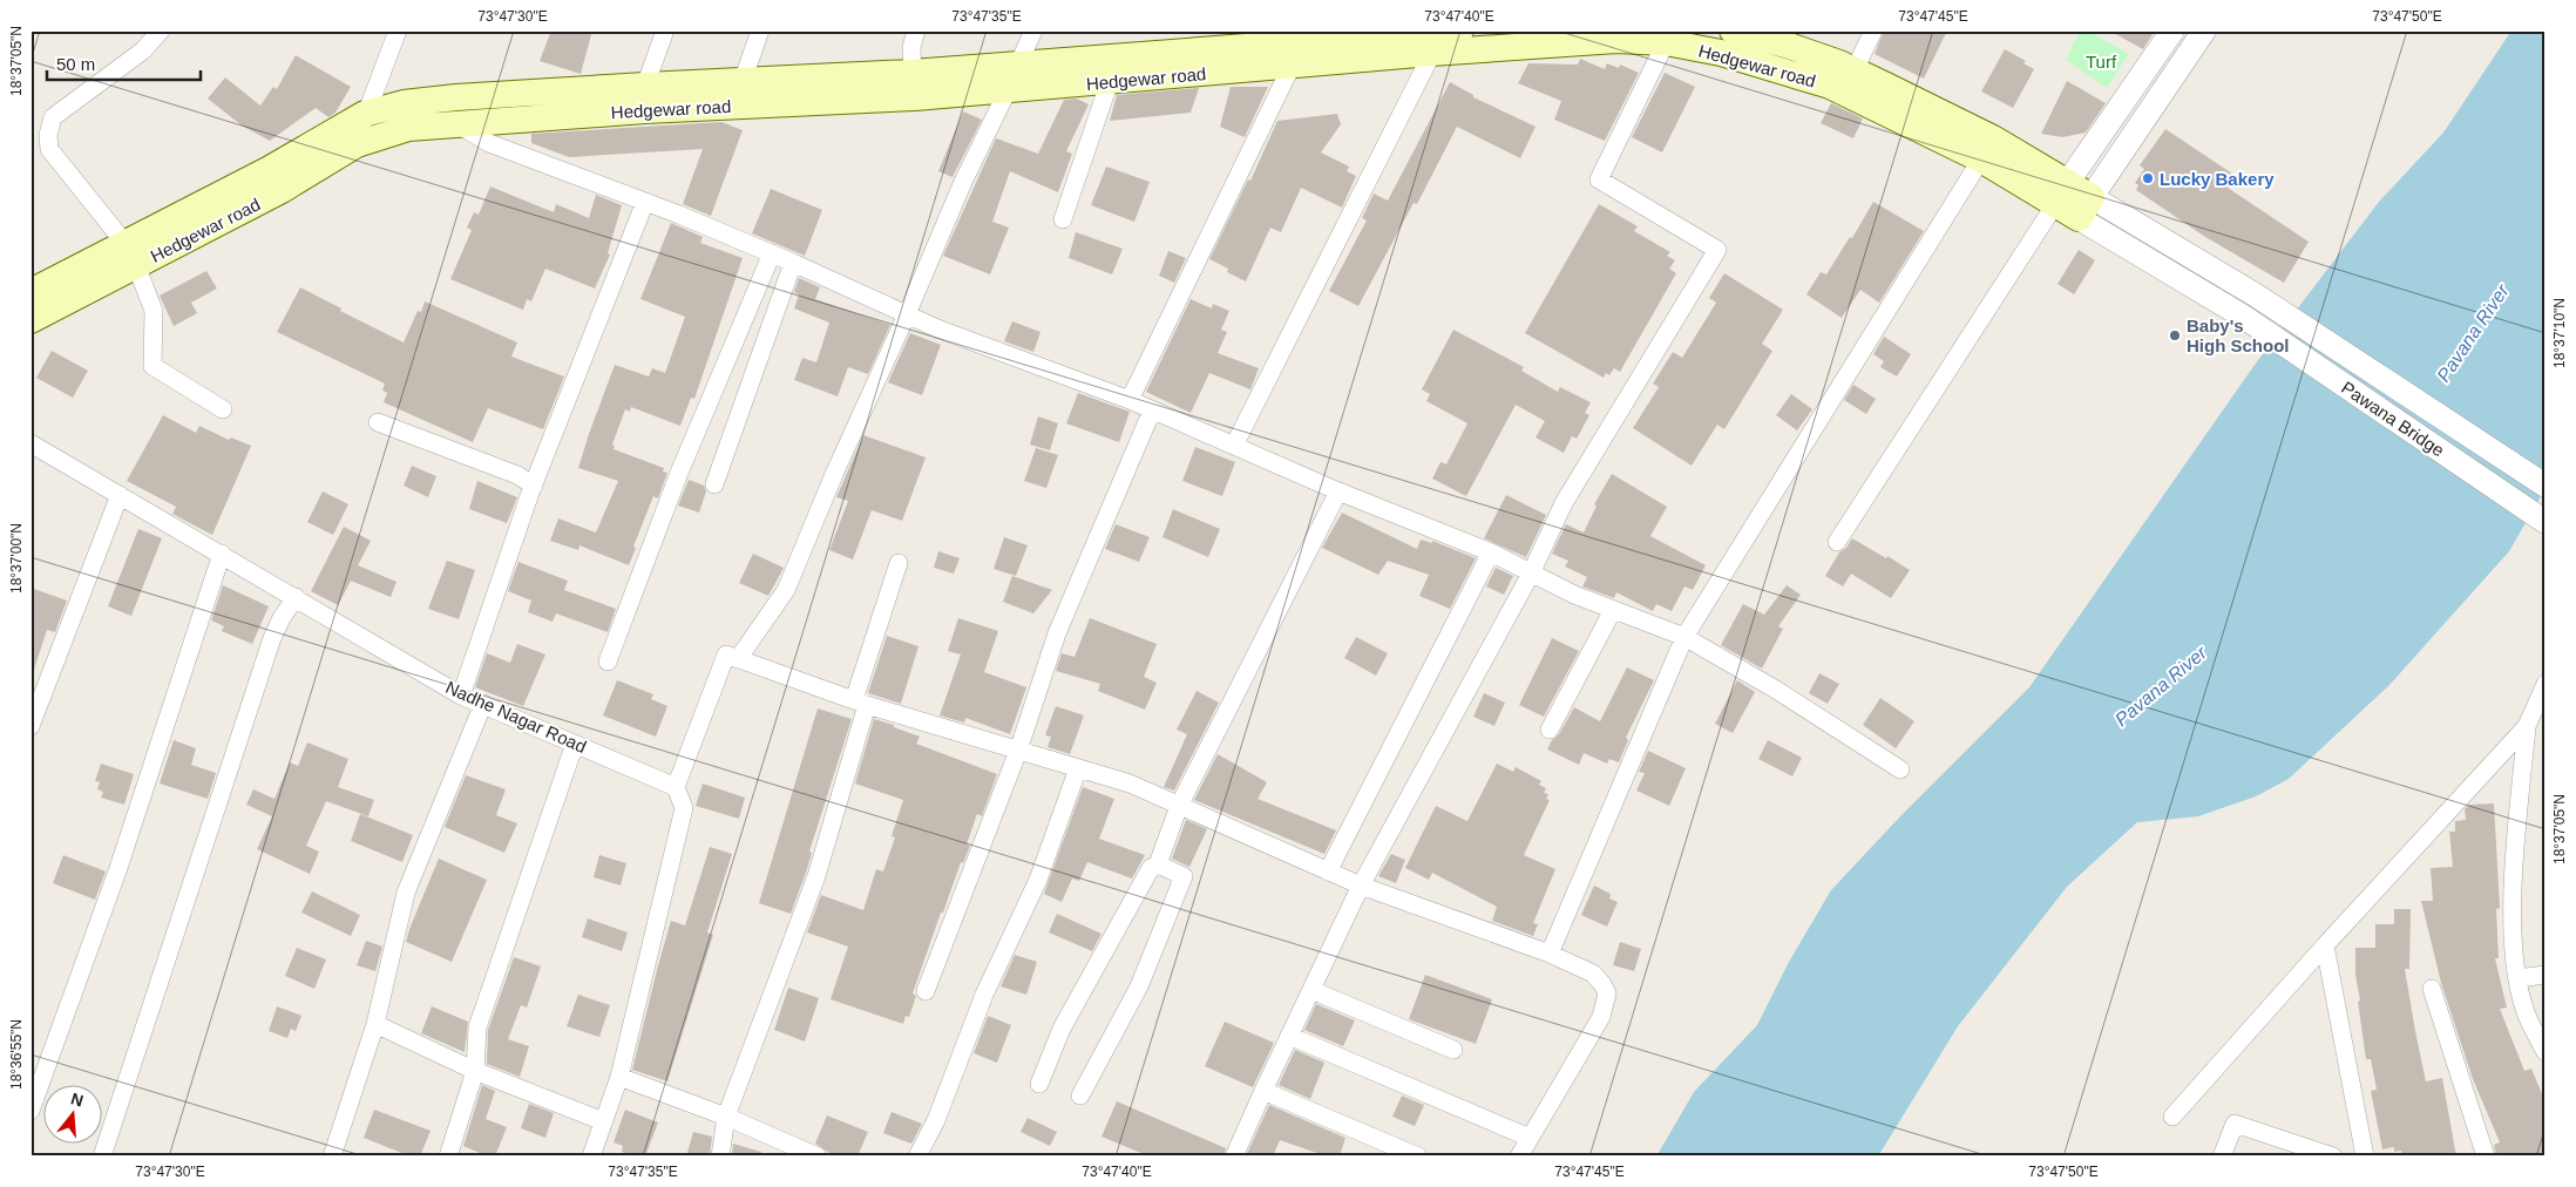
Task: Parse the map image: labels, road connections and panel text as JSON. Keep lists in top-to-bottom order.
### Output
{
  "streets": {
    "main road": ["Hedgewar road"],
    "street": ["Pawana Bridge", "Nadhe Nagar Road"]
  },
  "crossings": [
    ["Hedgewar road", "Pawana Bridge"]
  ],
  "water": ["Pavana River"],
  "parks": ["Turf"],
  "places": ["Lucky Bakery", "Baby's High School"],
  "scale_bar": "50 m",
  "north": "top",
  "coordinates": [
    "73°47'30\"E",
    "73°47'35\"E",
    "73°47'40\"E",
    "73°47'45\"E",
    "73°47'50\"E",
    "18°37'05\"N",
    "18°37'10\"N",
    "18°37'00\"N",
    "18°36'55\"N"
  ]
}
